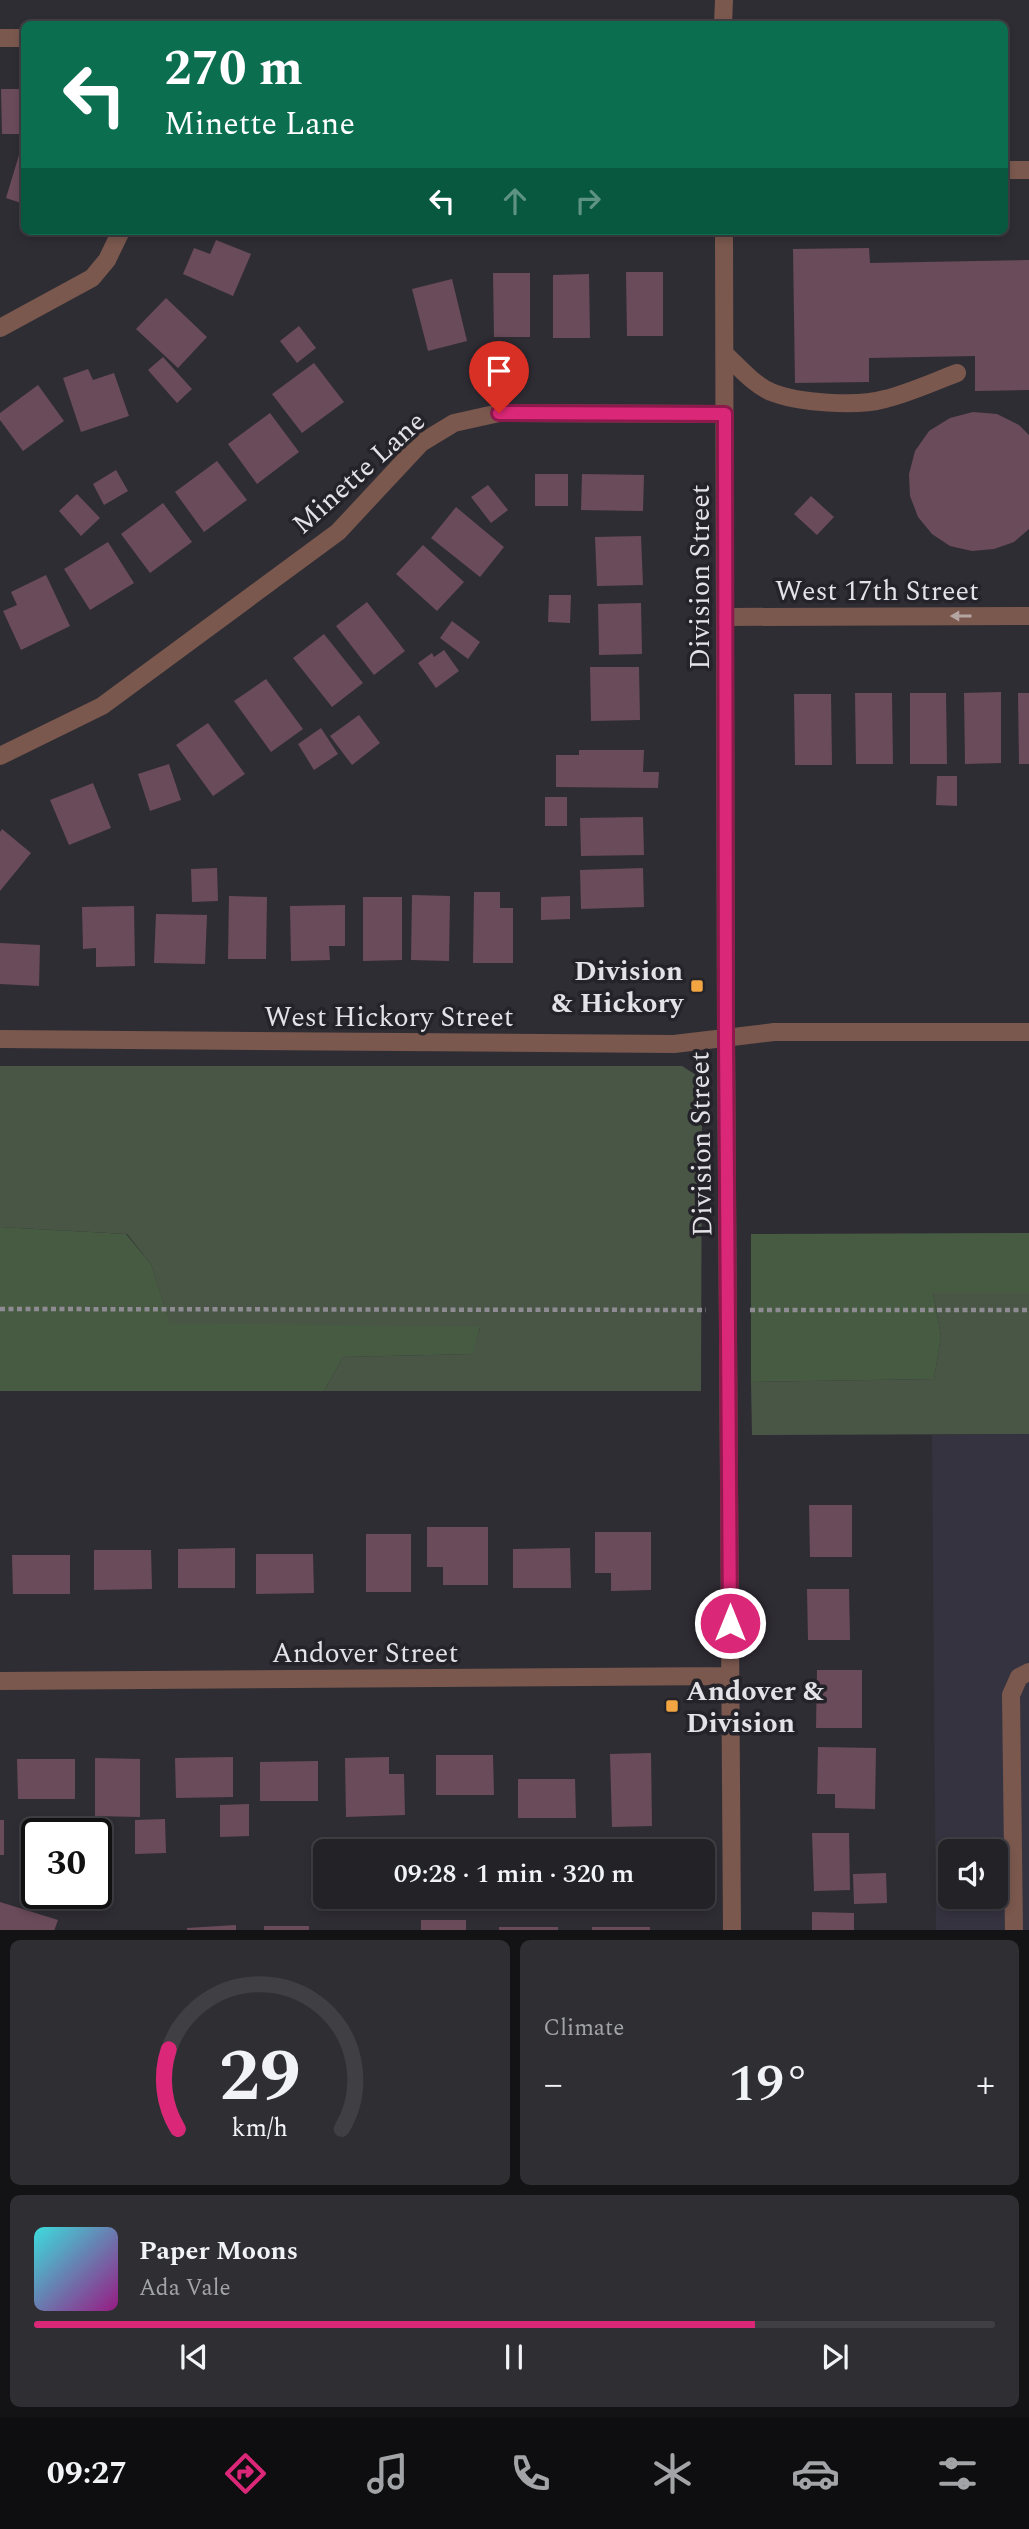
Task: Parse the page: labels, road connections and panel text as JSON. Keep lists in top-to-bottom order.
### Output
{
  "streets": {
    "street": [
      "Minette Lane",
      "Division Street",
      "West 17th Street",
      "West Hickory Street",
      "Andover Street"
    ]
  },
  "crossings": [
    ["Minette Lane", "Division Street"],
    ["Division Street", "West 17th Street"],
    ["Division Street", "West Hickory Street"],
    ["Division Street", "Andover Street"]
  ],
  "one_way": ["West 17th Street"],
  "places": {
    "transit": ["Division & Hickory", "Andover & Division"]
  },
  "page": {
    "turn": ["270 m", "Minette Lane"],
    "limit": "30",
    "trip": "09:28 · 1 min · 320 m",
    "tile": "Climate",
    "heat": ["−", "19°", "+"],
    "song": ["Paper Moons", "Ada Vale"],
    "tabs": "09:27",
    "gauge": ["29", "km/h"]
  }
}
